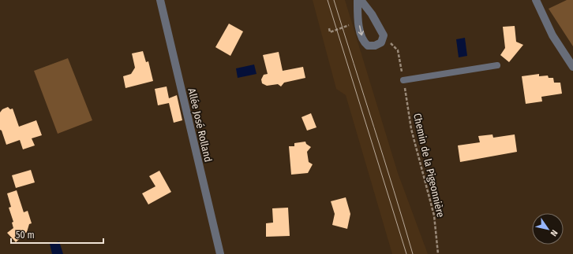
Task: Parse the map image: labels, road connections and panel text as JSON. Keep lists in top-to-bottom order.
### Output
{
  "streets": {
    "street": ["Allée José Rolland"],
    "path": ["Chemin de la Pigeonnière"]
  },
  "scale_bar": "50 m",
  "north": "bottom right"
}
